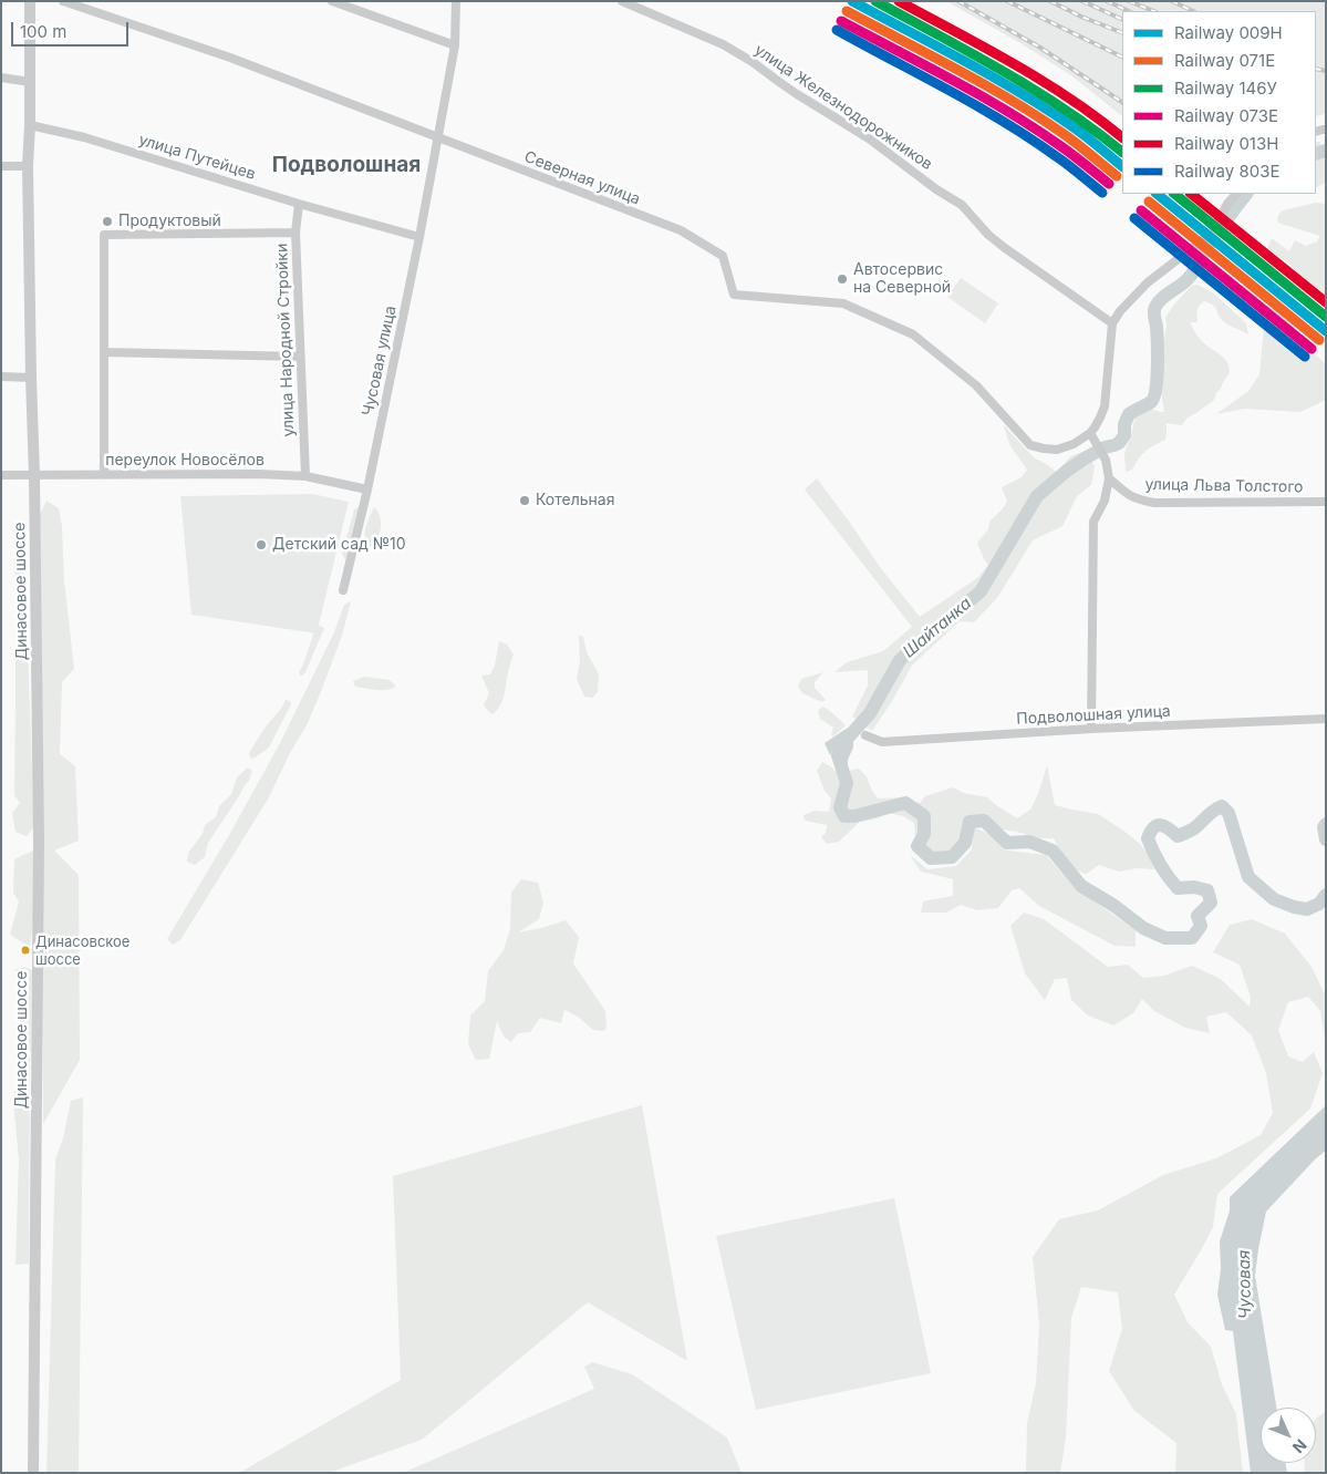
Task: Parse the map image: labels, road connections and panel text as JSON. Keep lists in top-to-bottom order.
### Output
{
  "streets": {
    "street": [
      "улица Железнодорожников",
      "улица Путейцев",
      "Северная улица",
      "улица Народной Стройки",
      "Чусовая улица",
      "переулок Новосёлов",
      "улица Льва Толстого",
      "Динасовое шоссе",
      "Подволошная улица"
    ]
  },
  "crossings": [
    ["улица Путейцев", "улица Народной Стройки"],
    ["улица Путейцев", "Чусовая улица"],
    ["улица Путейцев", "Динасовое шоссе"],
    ["Северная улица", "Чусовая улица"],
    ["улица Народной Стройки", "переулок Новосёлов"],
    ["Чусовая улица", "переулок Новосёлов"],
    ["переулок Новосёлов", "Динасовое шоссе"]
  ],
  "districts": ["Подволошная"],
  "water": ["Шайтанка", "Чусовая"],
  "places": [
    "Продуктовый",
    "Автосервис на Северной",
    "Котельная",
    "Детский сад №10",
    "Динасовское шоссе"
  ],
  "lines": [
    "rail line 009Н",
    "rail line 146У",
    "rail line 013Н",
    "rail line 071Е",
    "rail line 073Е",
    "rail line 803Е"
  ],
  "legend": [
    "Railway 009Н",
    "Railway 071Е",
    "Railway 146У",
    "Railway 073Е",
    "Railway 013Н",
    "Railway 803Е"
  ],
  "scale_bar": "100 m",
  "north": "bottom right"
}
